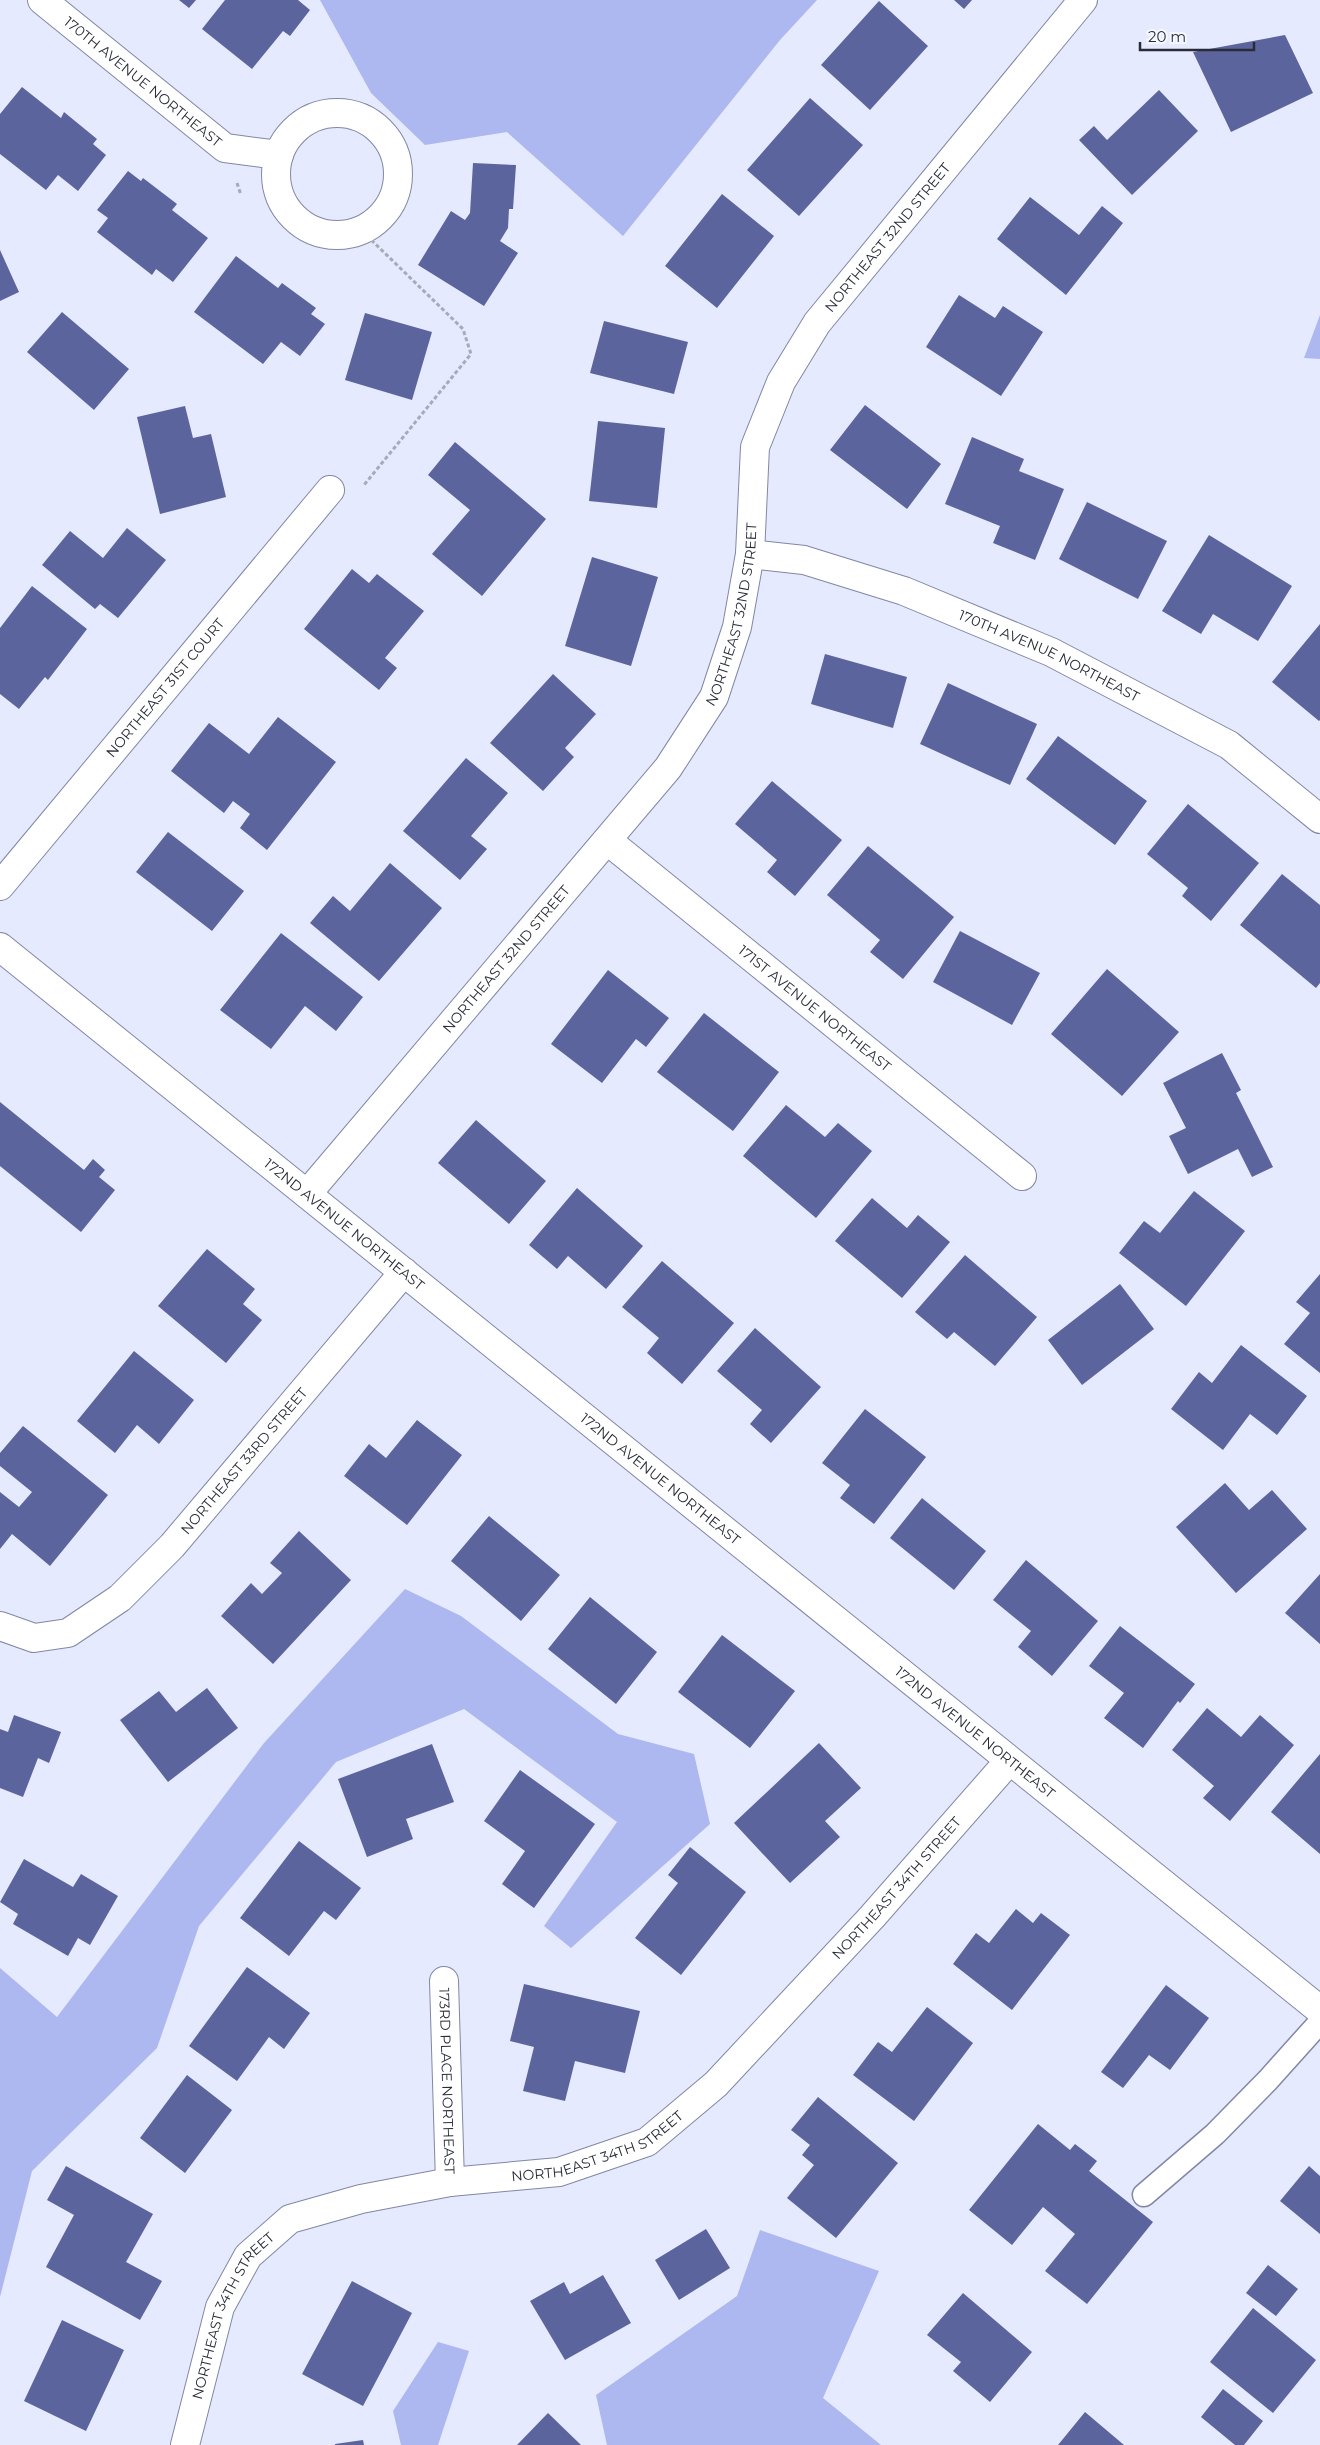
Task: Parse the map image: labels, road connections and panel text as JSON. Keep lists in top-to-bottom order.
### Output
{
  "streets": {
    "street": [
      "170TH AVENUE NORTHEAST",
      "NORTHEAST 32ND STREET",
      "NORTHEAST 31ST COURT",
      "171ST AVENUE NORTHEAST",
      "172ND AVENUE NORTHEAST",
      "NORTHEAST 33RD STREET",
      "NORTHEAST 34TH STREET",
      "173RD PLACE NORTHEAST"
    ]
  },
  "crossings": [
    ["170TH AVENUE NORTHEAST", "NORTHEAST 32ND STREET"],
    ["NORTHEAST 32ND STREET", "171ST AVENUE NORTHEAST"],
    ["NORTHEAST 32ND STREET", "172ND AVENUE NORTHEAST"],
    ["172ND AVENUE NORTHEAST", "NORTHEAST 33RD STREET"],
    ["172ND AVENUE NORTHEAST", "NORTHEAST 34TH STREET"],
    ["NORTHEAST 34TH STREET", "173RD PLACE NORTHEAST"]
  ],
  "scale_bar": "20 m"
}
